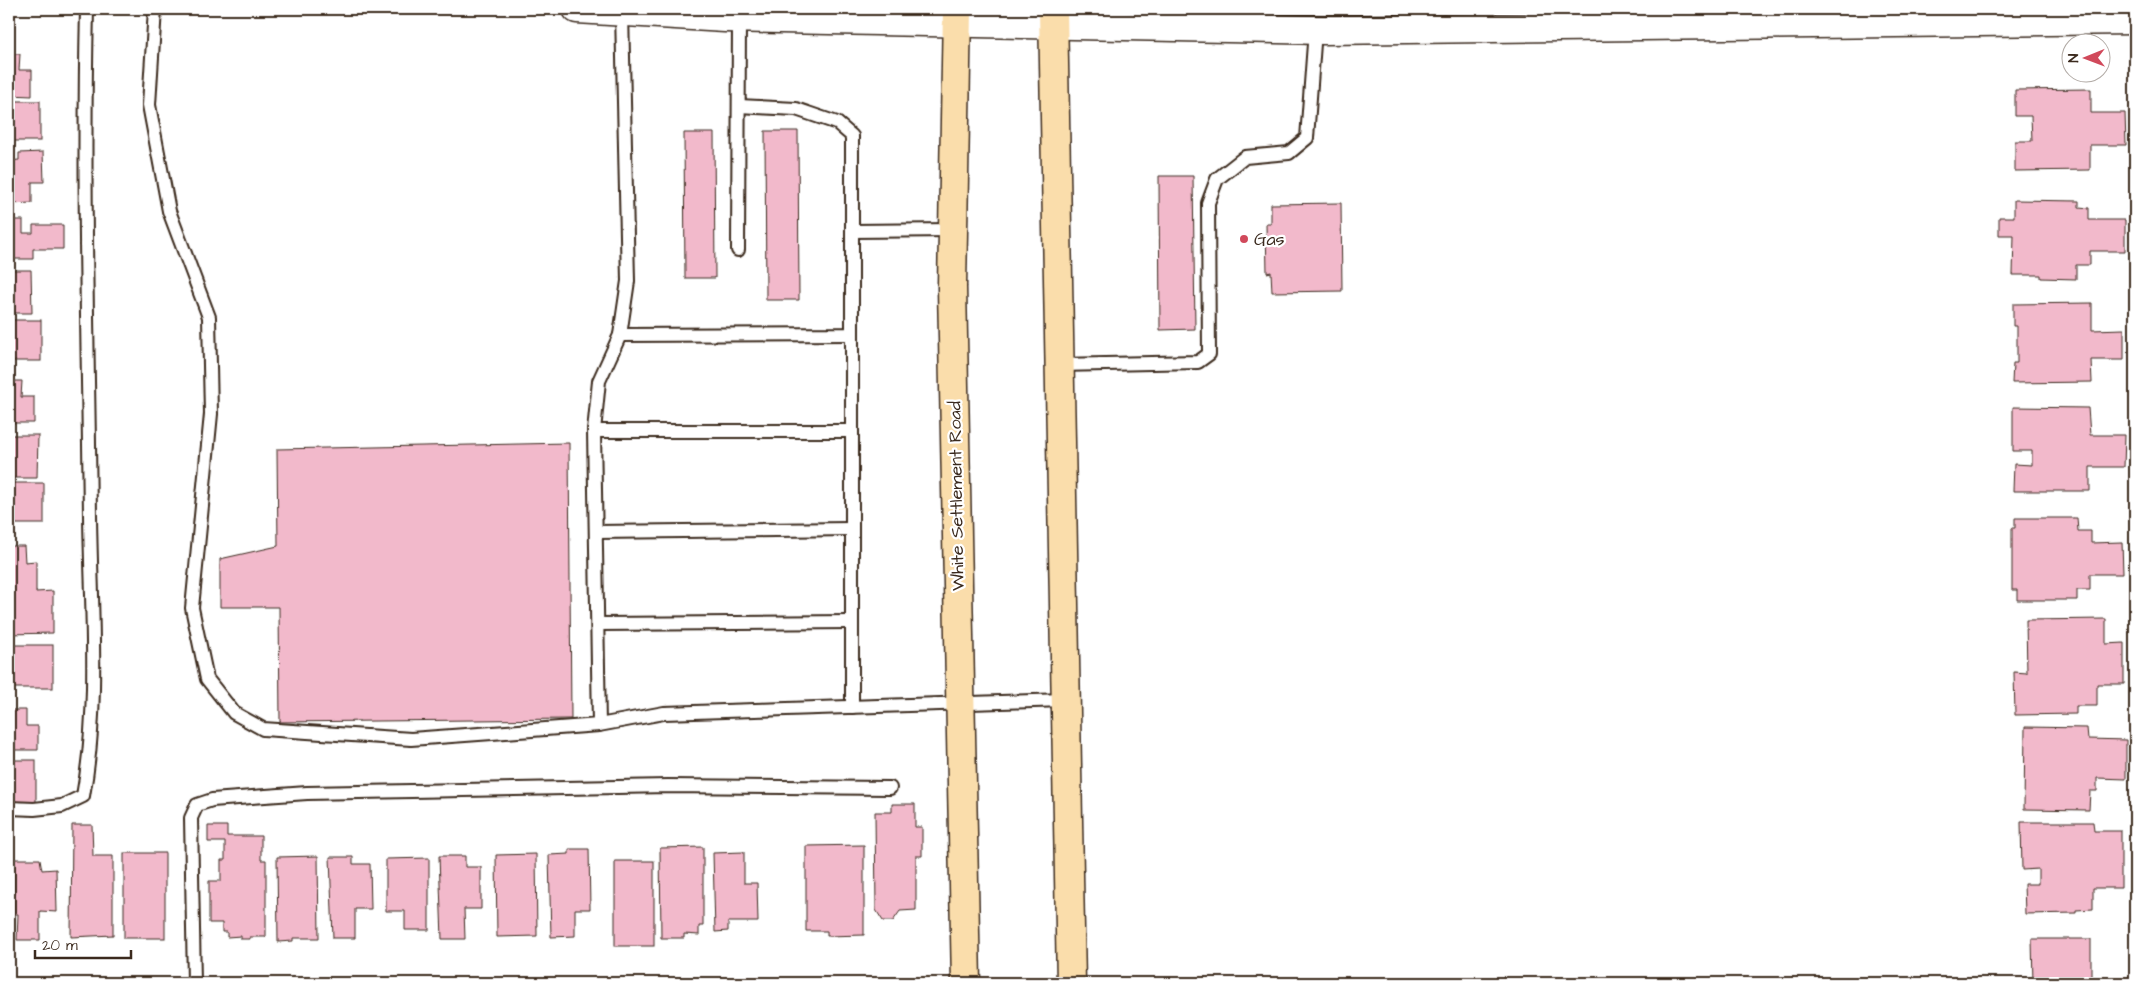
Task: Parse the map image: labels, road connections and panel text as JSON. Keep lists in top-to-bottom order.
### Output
{
  "streets": {
    "main road": ["White Settlement Road"]
  },
  "places": ["Gas"],
  "scale_bar": "20 m",
  "north": "left"
}
